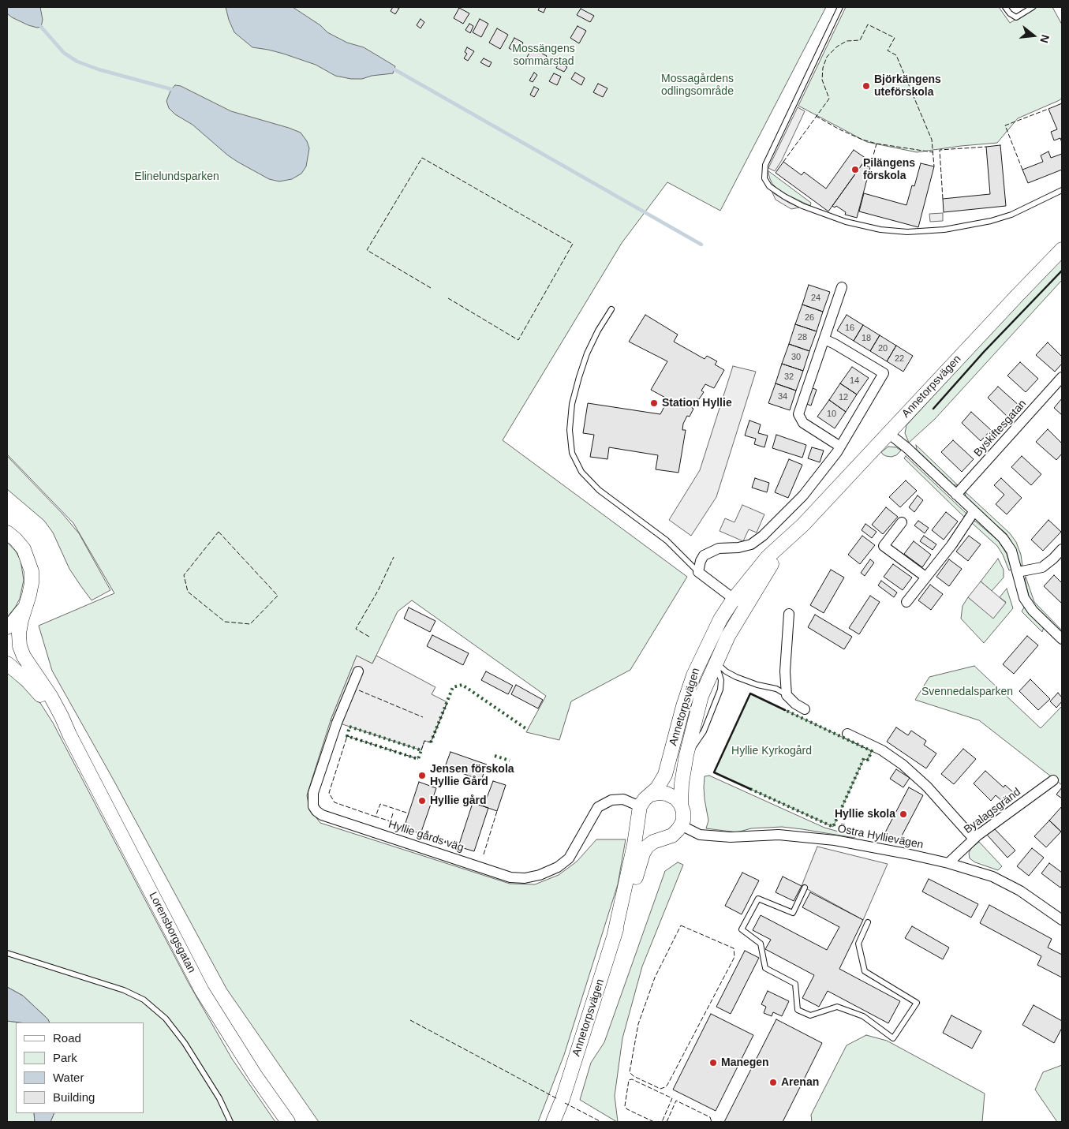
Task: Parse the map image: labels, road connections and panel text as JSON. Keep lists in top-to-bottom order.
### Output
{
  "streets": {
    "main road": ["Annetorpsvägen", "Lorensborgsgatan"],
    "street": [
      "Byskiftesgatan",
      "Byalagsgränd",
      "Hyllie gårds väg",
      "Östra Hyllievägen"
    ]
  },
  "crossings": [
    ["Annetorpsvägen", "Hyllie gårds väg"],
    ["Annetorpsvägen", "Östra Hyllievägen"],
    ["Byalagsgränd", "Östra Hyllievägen"],
    ["Hyllie gårds väg", "Östra Hyllievägen"]
  ],
  "parks": [
    "Mossängens sommarstad",
    "Mossagårdens odlingsområde",
    "Elinelundsparken",
    "Svennedalsparken",
    "Hyllie Kyrkogård"
  ],
  "places": [
    "Björkängens uteförskola",
    "Pilängens förskola",
    "Station Hyllie",
    "Jensen förskola Hyllie Gård",
    "Hyllie gård",
    "Hyllie skola",
    "Manegen",
    "Arenan"
  ],
  "house_numbers": [
    "24",
    "26",
    "16",
    "28",
    "18",
    "20",
    "30",
    "22",
    "32",
    "14",
    "34",
    "12",
    "10"
  ],
  "legend": [
    "Road",
    "Park",
    "Water",
    "Building"
  ],
  "north": "right"
}
